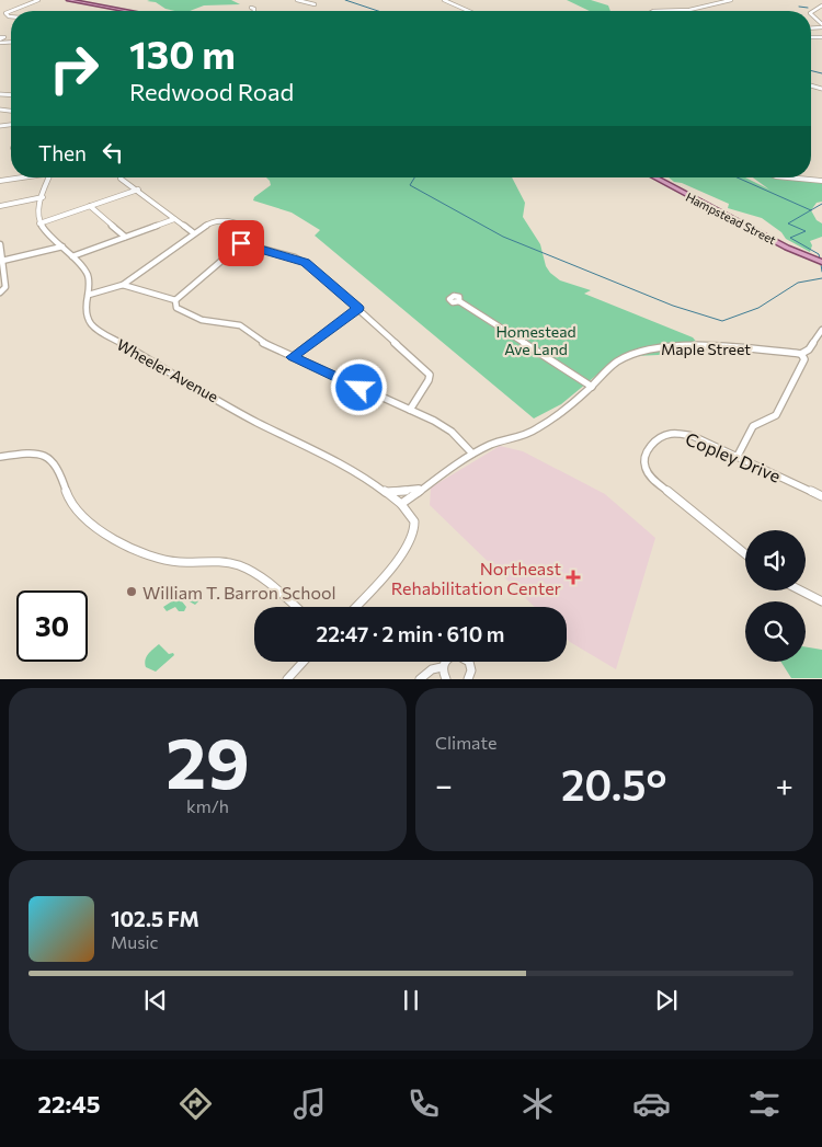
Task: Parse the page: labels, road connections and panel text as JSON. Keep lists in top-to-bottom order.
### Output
{
  "streets": {
    "main road": ["Hampstead Street"],
    "street": ["Maple Street", "Wheeler Avenue", "Copley Drive"]
  },
  "crossings": [
    ["Maple Street", "Wheeler Avenue"]
  ],
  "parks": ["Homestead Ave Land"],
  "places": {
    "health": ["Northeast Rehabilitation Center"],
    "other": ["William T. Barron School"]
  },
  "page": {
    "turn": ["130 m", "Redwood Road"],
    "then": "Then",
    "limit": "30",
    "trip": "22:47 · 2 min · 610 m",
    "tile": [
      ["29", "km/h"],
      "Climate"
    ],
    "heat": ["−", "20.5°", "+"],
    "song": ["102.5 FM", "Music"],
    "tabs": "22:45"
  }
}
